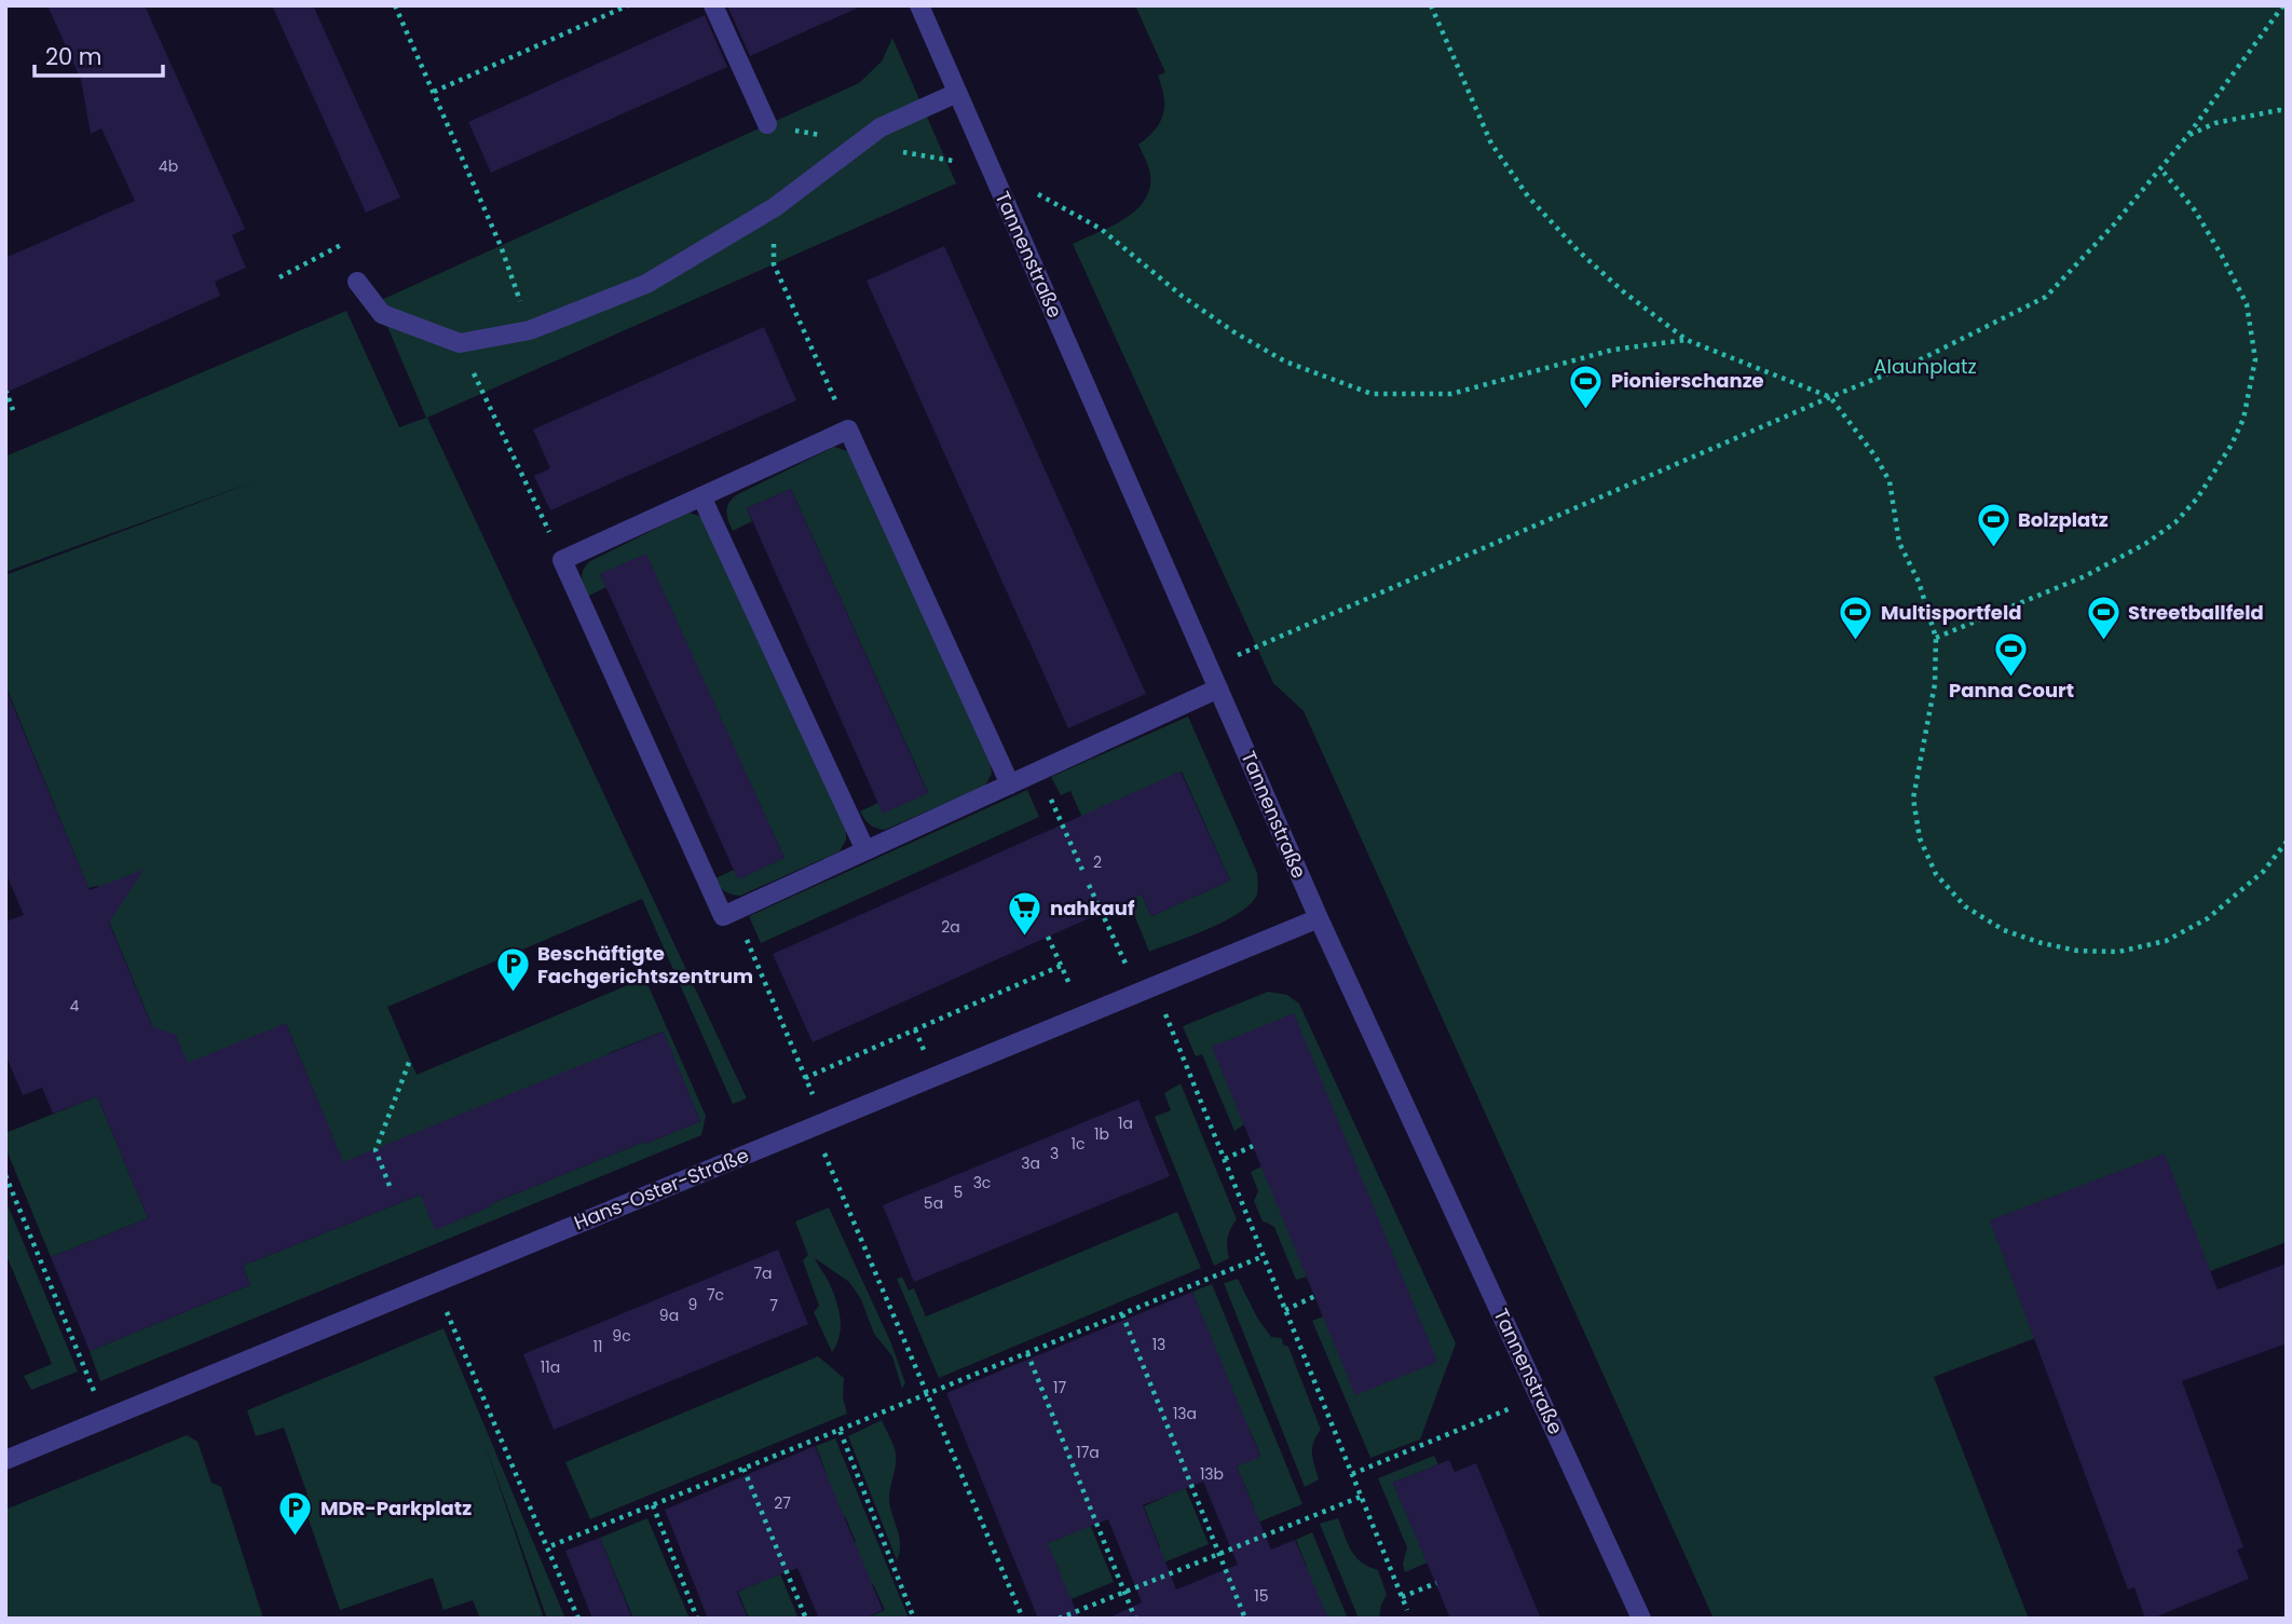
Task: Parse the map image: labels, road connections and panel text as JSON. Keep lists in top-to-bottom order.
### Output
{
  "streets": {
    "street": ["Tannenstraße", "Hans-Oster-Straße"]
  },
  "crossings": [
    ["Tannenstraße", "Hans-Oster-Straße"]
  ],
  "parks": ["Alaunplatz"],
  "places": {
    "sports": [
      "Pionierschanze",
      "Bolzplatz",
      "Multisportfeld",
      "Streetballfeld",
      "Panna Court"
    ],
    "supermarket": ["nahkauf"],
    "parking": ["Beschäftigte Fachgerichtszentrum", "MDR-Parkplatz"]
  },
  "house_numbers": [
    "4b",
    "2",
    "2a",
    "4",
    "1a",
    "1b",
    "1c",
    "3",
    "3a",
    "3c",
    "5",
    "5a",
    "7a",
    "7c",
    "9",
    "7",
    "9a",
    "9c",
    "13",
    "11",
    "11a",
    "17",
    "13a",
    "17a",
    "13b",
    "27",
    "15"
  ],
  "scale_bar": "20 m"
}
